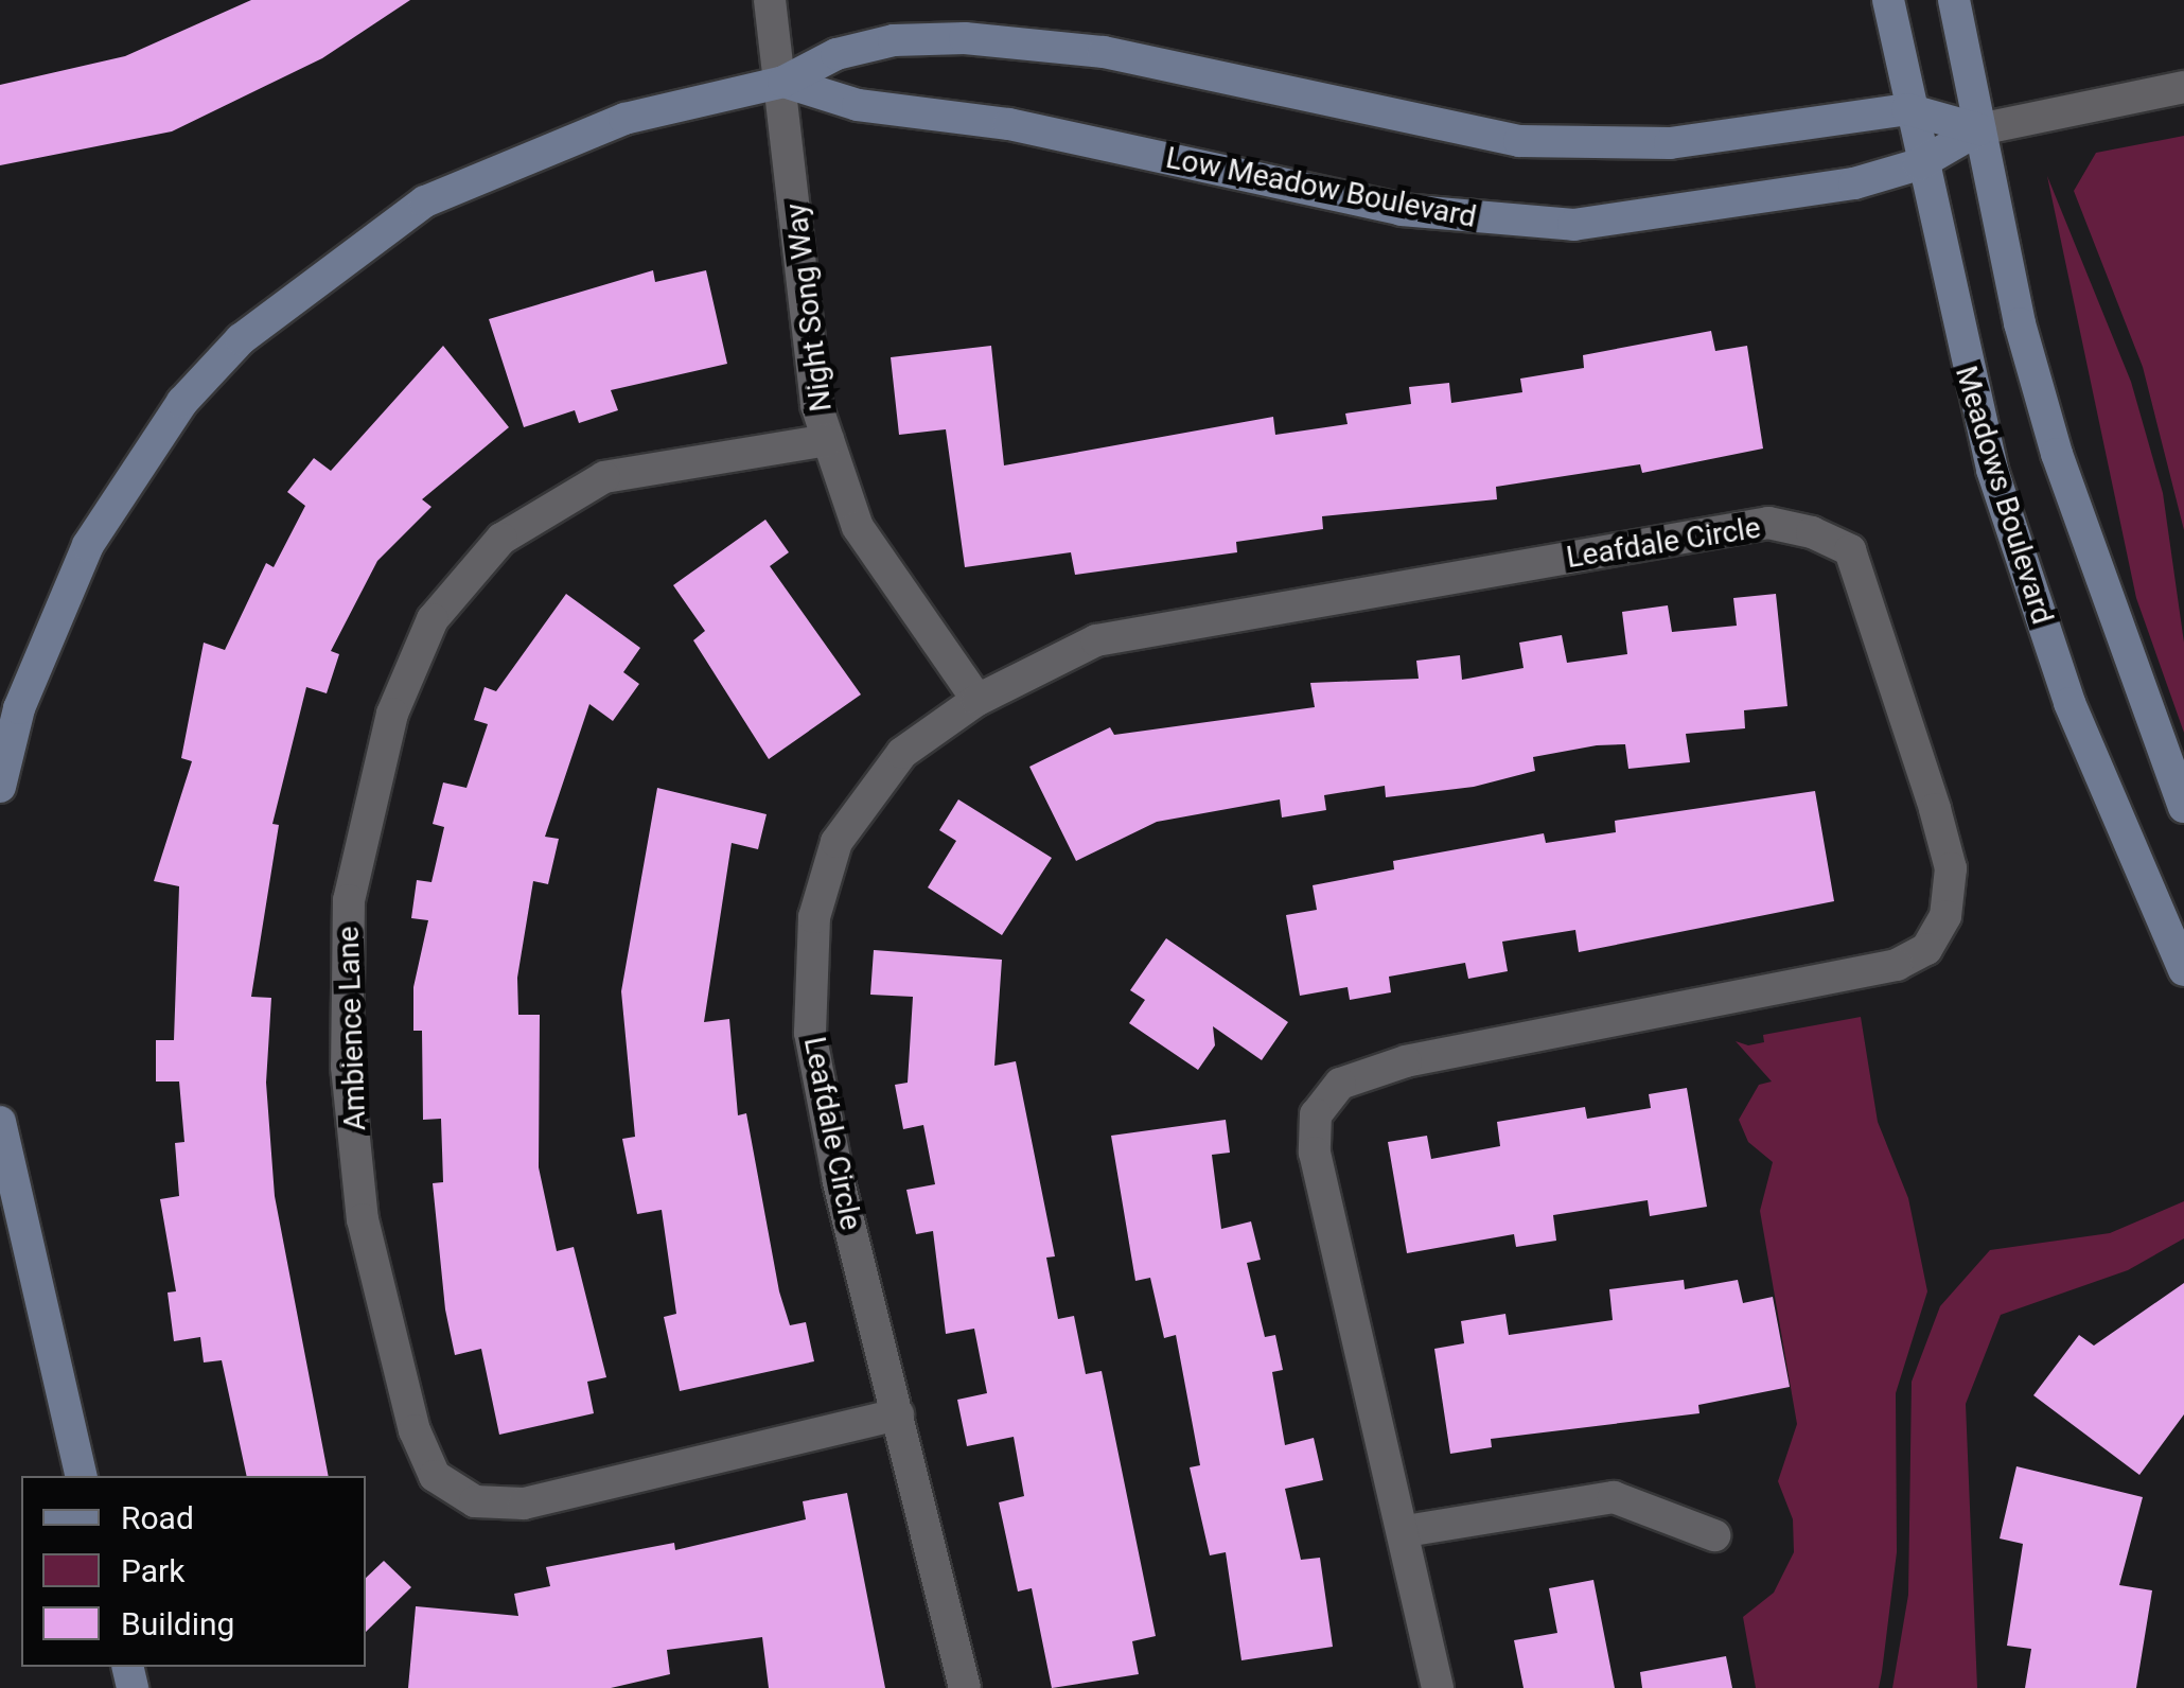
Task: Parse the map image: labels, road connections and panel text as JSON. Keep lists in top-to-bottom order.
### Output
{
  "streets": {
    "street": [
      "Low Meadow Boulevard",
      "Night Song Way",
      "Meadows Boulevard",
      "Leafdale Circle",
      "Ambience Lane"
    ]
  },
  "crossings": [
    ["Low Meadow Boulevard", "Night Song Way"],
    ["Low Meadow Boulevard", "Meadows Boulevard"],
    ["Night Song Way", "Leafdale Circle"],
    ["Night Song Way", "Ambience Lane"],
    ["Leafdale Circle", "Ambience Lane"]
  ],
  "legend": ["Road", "Park", "Building"]
}
